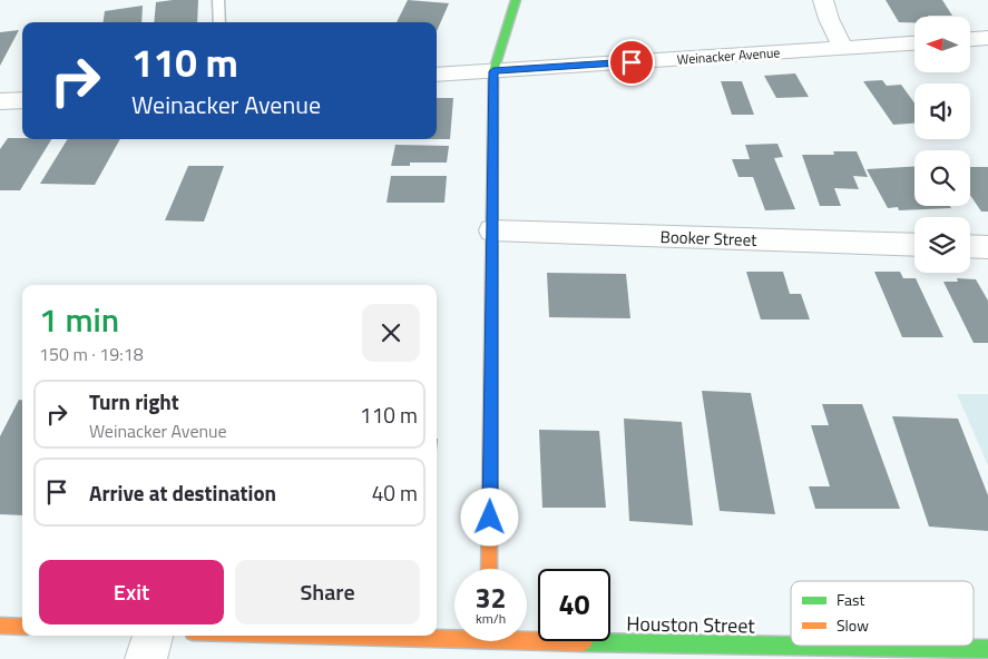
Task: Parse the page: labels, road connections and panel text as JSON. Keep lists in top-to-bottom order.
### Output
{
  "streets": {
    "street": ["Weinacker Avenue", "Booker Street", "Houston Street"]
  },
  "legend": ["Fast", "Slow"],
  "north": "left",
  "page": {
    "turn": ["110 m", "Weinacker Avenue"],
    "heading": ["1 min", "150 m · 19:18"],
    "list": [
      {
        "name": "Turn right",
        "note": "Weinacker Avenue",
        "value": "110 m"
      },
      {
        "name": "Arrive at destination",
        "value": "40 m"
      }
    ],
    "buttons": ["Exit", "Share"],
    "speed": "32 km/h",
    "limit": "40"
  }
}
